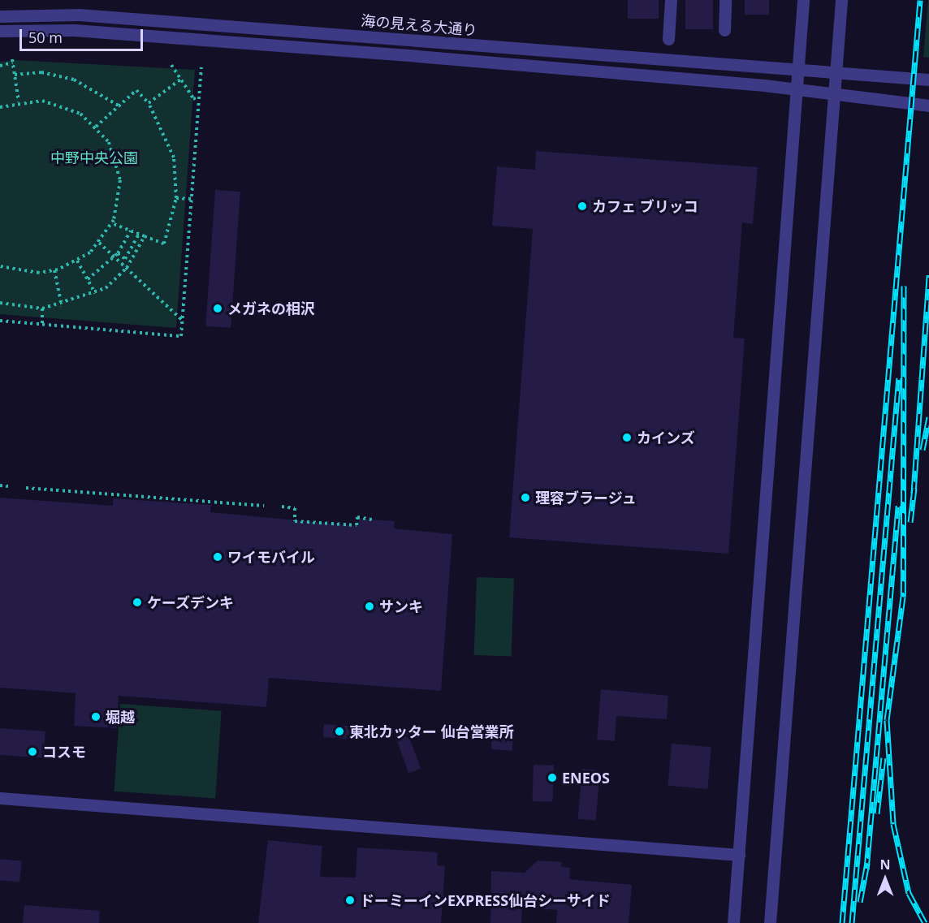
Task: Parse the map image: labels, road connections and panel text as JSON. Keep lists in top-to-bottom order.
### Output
{
  "streets": {
    "street": ["海の見える大通り"]
  },
  "parks": ["中野中央公園"],
  "places": [
    "カフェ ブリッコ",
    "メガネの相沢",
    "カインズ",
    "理容ブラージュ",
    "ワイモバイル",
    "ケーズデンキ",
    "サンキ",
    "堀越",
    "東北カッター 仙台営業所",
    "コスモ",
    "ENEOS",
    "ドーミーインEXPRESS仙台シーサイド"
  ],
  "scale_bar": "50 m",
  "north": "top"
}
